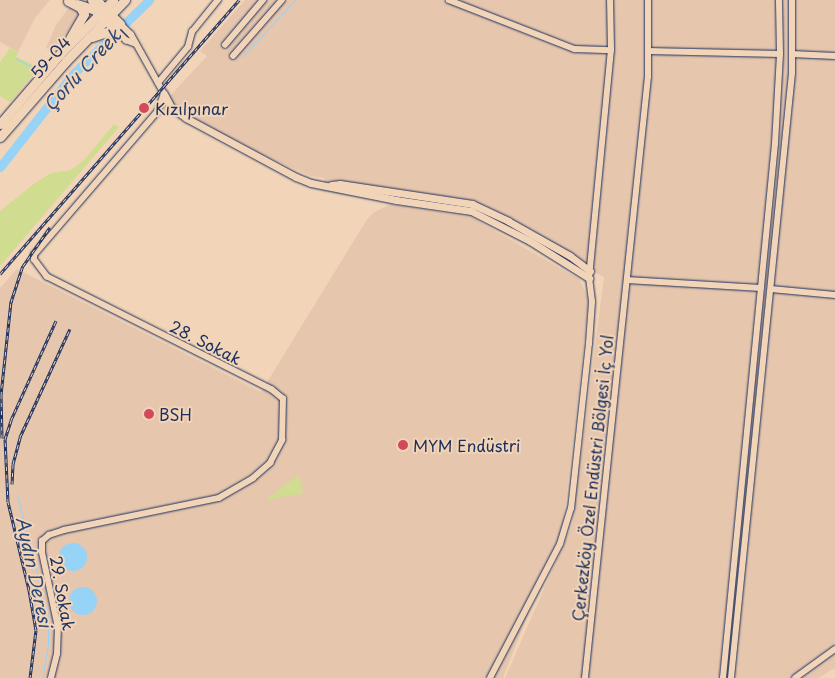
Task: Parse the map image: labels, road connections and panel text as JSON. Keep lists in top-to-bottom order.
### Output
{
  "streets": {
    "main road": ["59-04"],
    "street": ["28. Sokak", "Çerkezköy Özel Endüstri Bölgesi İç Yol", "29. Sokak"]
  },
  "crossings": [
    ["28. Sokak", "29. Sokak"]
  ],
  "water": ["Çorlu Creek", "Aydın Deresi"],
  "places": ["Kızılpınar", "BSH", "MYM Endüstri"]
}
